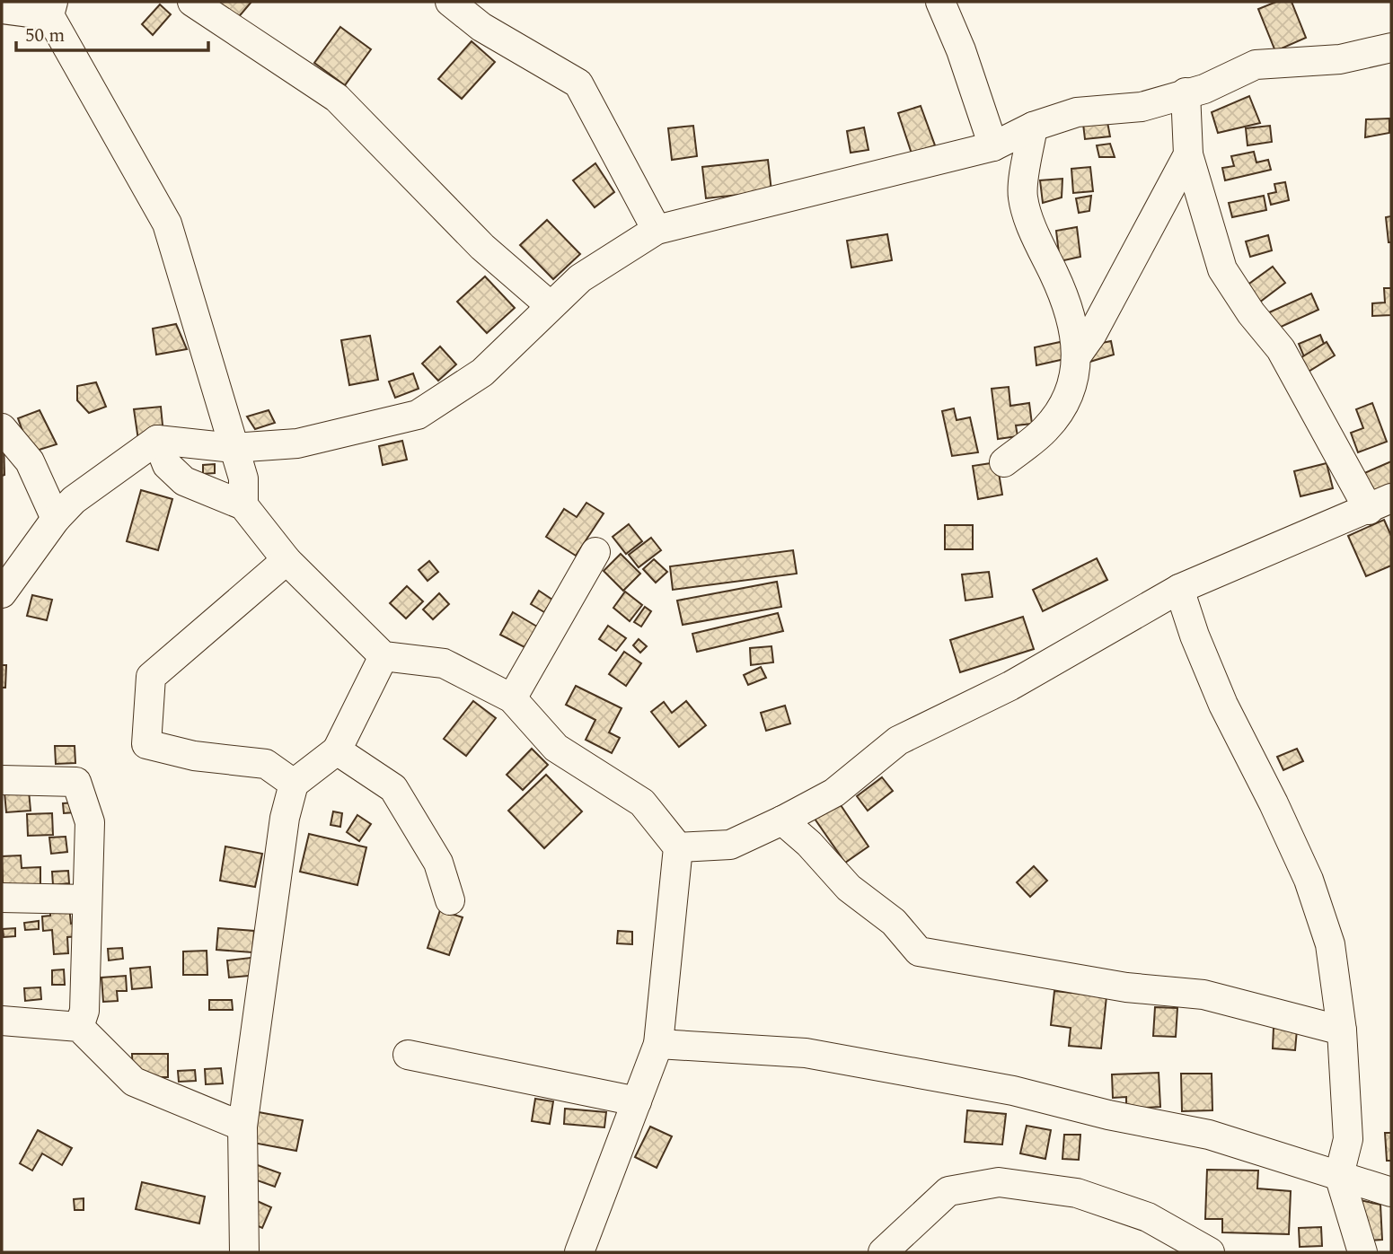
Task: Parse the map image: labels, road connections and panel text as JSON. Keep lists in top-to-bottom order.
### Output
{
  "scale_bar": "50 m"
}
